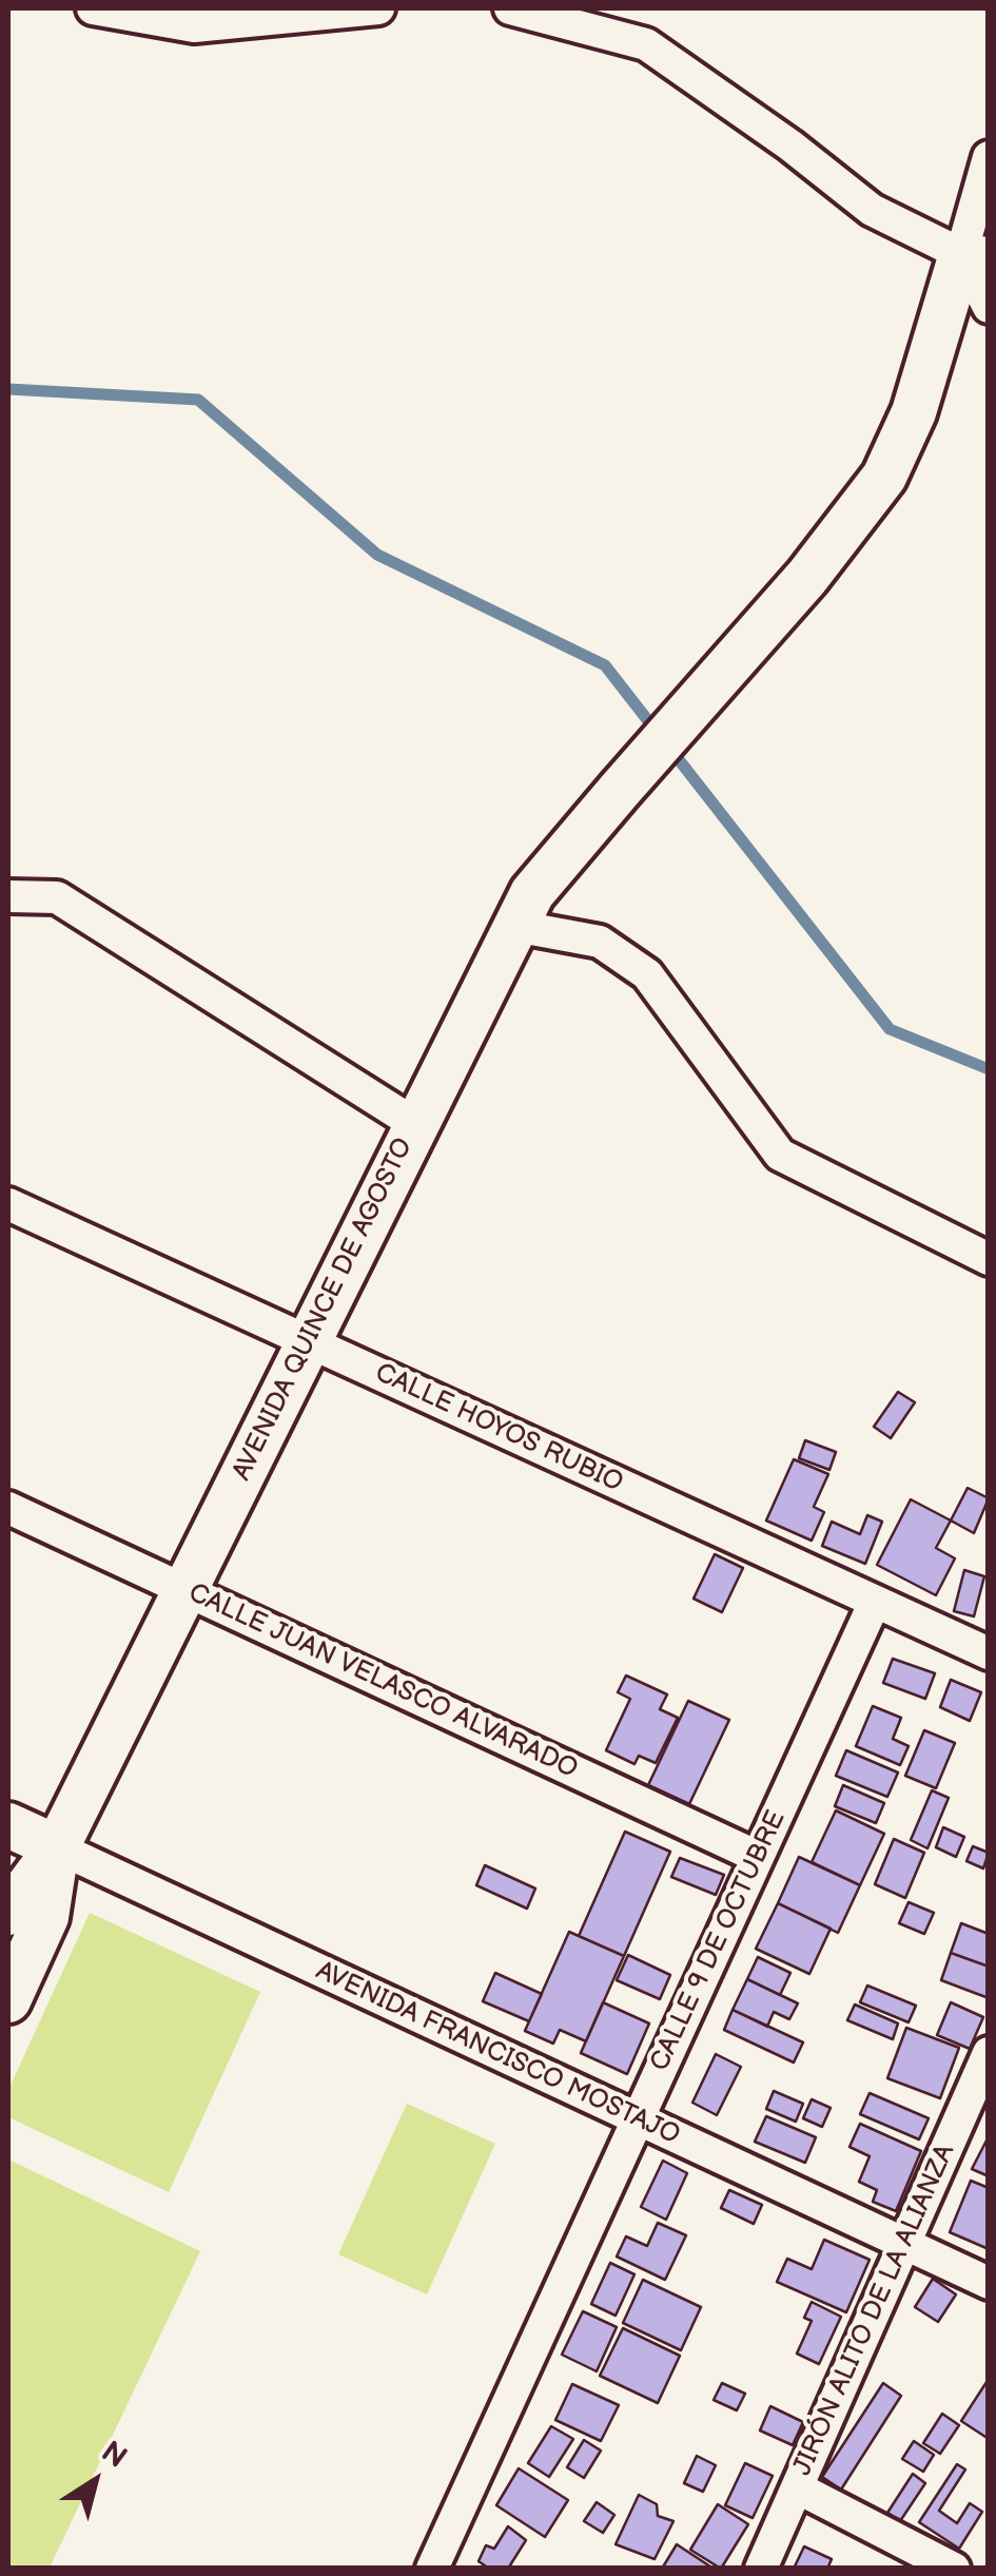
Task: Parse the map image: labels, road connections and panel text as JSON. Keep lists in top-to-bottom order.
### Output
{
  "streets": {
    "street": [
      "AVENIDA QUINCE DE AGOSTO",
      "CALLE HOYOS RUBIO",
      "CALLE JUAN VELASCO ALVARADO",
      "CALLE 9 DE OCTUBRE",
      "AVENIDA FRANCISCO MOSTAJO",
      "JIRÓN ALITO DE LA ALIANZA"
    ]
  },
  "crossings": [
    ["AVENIDA QUINCE DE AGOSTO", "CALLE HOYOS RUBIO"],
    ["AVENIDA QUINCE DE AGOSTO", "CALLE JUAN VELASCO ALVARADO"],
    ["AVENIDA QUINCE DE AGOSTO", "AVENIDA FRANCISCO MOSTAJO"],
    ["CALLE HOYOS RUBIO", "CALLE 9 DE OCTUBRE"],
    ["CALLE JUAN VELASCO ALVARADO", "CALLE 9 DE OCTUBRE"],
    ["CALLE 9 DE OCTUBRE", "AVENIDA FRANCISCO MOSTAJO"],
    ["AVENIDA FRANCISCO MOSTAJO", "JIRÓN ALITO DE LA ALIANZA"]
  ],
  "north": "top right"
}
